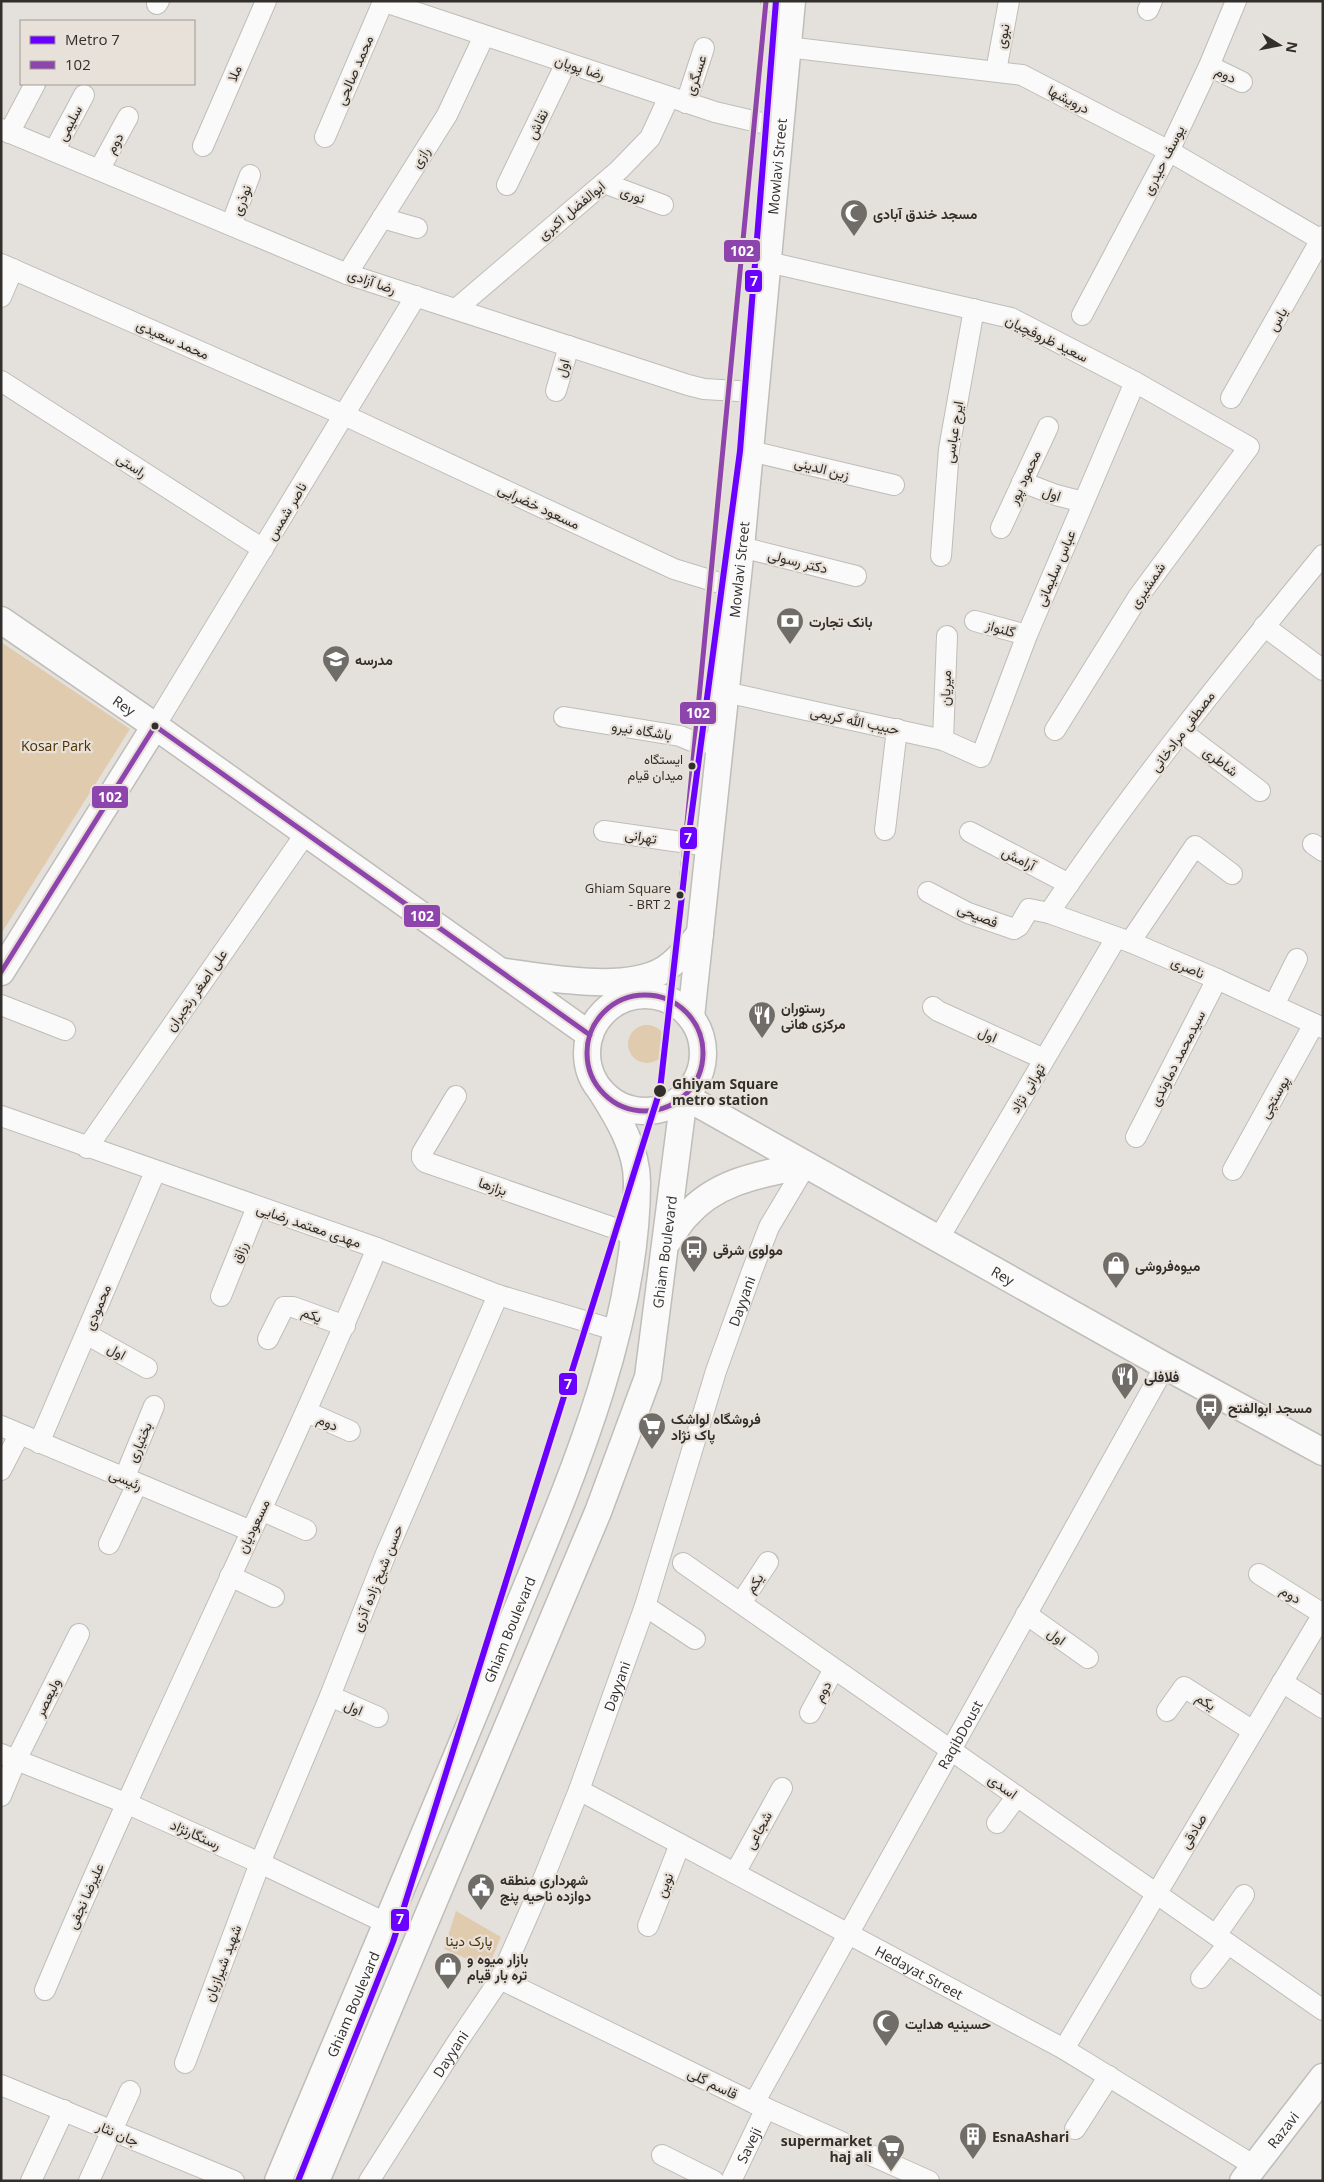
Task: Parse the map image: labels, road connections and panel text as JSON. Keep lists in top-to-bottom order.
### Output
{
  "streets": {
    "main road": [
      "Mowlavi Street",
      "Rey",
      "Ghiam Boulevard",
      "Razavi"
    ],
    "street": [
      "نبوی",
      "رضا پویان",
      "محمد صالحی",
      "ملا",
      "دوم",
      "عسگری",
      "درویشها",
      "سلیمی",
      "نقاش",
      "رازی",
      "یوسف حیدری",
      "نوری",
      "نوذری",
      "ابوالفضل اکبری",
      "رضا آزادی",
      "یاس",
      "سعید ظروفچیان",
      "محمد سعیدی",
      "اول",
      "ایرج عباسی",
      "راستی",
      "زین الدینی",
      "محمود پور",
      "مسعود خضرایی",
      "ناصر شمس",
      "دکتر رسولی",
      "عباس سلیمانی",
      "شمشیری",
      "گلنواز",
      "میریان",
      "حبیب الله کریمی",
      "باشگاه نیرو",
      "مصطفی مرادخانی",
      "شاطری",
      "تهرانی",
      "آرامش",
      "فصیحی",
      "ناصری",
      "علی اصغر رنجبران",
      "سیدمحمد دماوندی",
      "تهرانی نژاد",
      "پوستچی",
      "بزازها",
      "مهدی معتمد رضایی",
      "رزاق",
      "Dayyani",
      "محمودی",
      "یکم",
      "بختیاری",
      "رئیسی",
      "مسعودیان",
      "حسن شیخ زاده آذری",
      "ولیعصر",
      "RaqibDoust",
      "اسدی",
      "شجاعی",
      "صادقی",
      "رستگارنژاد",
      "نوین",
      "علیرضا نجفی",
      "شهید شیرازیان",
      "Hedayat Street",
      "قاسم گلی",
      "جان نثار",
      "Saveji"
    ]
  },
  "crossings": [
    ["نبوی", "درویشها"],
    ["رضا پویان", "محمد صالحی"],
    ["رضا پویان", "عسگری"],
    ["رضا پویان", "نقاش"],
    ["رضا پویان", "رازی"],
    ["رضا پویان", "Mowlavi Street"],
    ["رضا پویان", "ابوالفضل اکبری"],
    ["دوم", "یوسف حیدری"],
    ["دوم", "رضا آزادی"],
    ["دوم", "مسعودیان"],
    ["دوم", "اسدی"],
    ["دوم", "صادقی"],
    ["عسگری", "ابوالفضل اکبری"],
    ["درویشها", "یوسف حیدری"],
    ["درویشها", "Mowlavi Street"],
    ["درویشها", "یاس"],
    ["سلیمی", "رضا آزادی"],
    ["رازی", "رضا آزادی"],
    ["Mowlavi Street", "رضا آزادی"],
    ["Mowlavi Street", "سعید ظروفچیان"],
    ["Mowlavi Street", "زین الدینی"],
    ["Mowlavi Street", "مسعود خضرایی"],
    ["Mowlavi Street", "دکتر رسولی"],
    ["Mowlavi Street", "Rey"],
    ["Mowlavi Street", "حبیب الله کریمی"],
    ["Mowlavi Street", "باشگاه نیرو"],
    ["Mowlavi Street", "تهرانی"],
    ["Mowlavi Street", "Ghiam Boulevard"],
    ["نوری", "ابوالفضل اکبری"],
    ["نوذری", "رضا آزادی"],
    ["ابوالفضل اکبری", "رضا آزادی"],
    ["رضا آزادی", "اول"],
    ["رضا آزادی", "ناصر شمس"],
    ["سعید ظروفچیان", "ایرج عباسی"],
    ["سعید ظروفچیان", "عباس سلیمانی"],
    ["سعید ظروفچیان", "شمشیری"],
    ["محمد سعیدی", "مسعود خضرایی"],
    ["محمد سعیدی", "ناصر شمس"],
    ["اول", "محمود پور"],
    ["اول", "عباس سلیمانی"],
    ["اول", "تهرانی نژاد"],
    ["اول", "محمودی"],
    ["اول", "حسن شیخ زاده آذری"],
    ["اول", "RaqibDoust"],
    ["راستی", "ناصر شمس"],
    ["مسعود خضرایی", "ناصر شمس"],
    ["ناصر شمس", "Rey"],
    ["عباس سلیمانی", "گلنواز"],
    ["عباس سلیمانی", "حبیب الله کریمی"],
    ["میریان", "حبیب الله کریمی"],
    ["Rey", "علی اصغر رنجبران"],
    ["Rey", "تهرانی نژاد"],
    ["Rey", "Ghiam Boulevard"],
    ["Rey", "Dayyani"],
    ["Rey", "RaqibDoust"],
    ["مصطفی مرادخانی", "شاطری"],
    ["مصطفی مرادخانی", "آرامش"],
    ["مصطفی مرادخانی", "فصیحی"],
    ["مصطفی مرادخانی", "ناصری"],
    ["فصیحی", "ناصری"],
    ["ناصری", "سیدمحمد دماوندی"],
    ["ناصری", "تهرانی نژاد"],
    ["ناصری", "پوستچی"],
    ["علی اصغر رنجبران", "مهدی معتمد رضایی"],
    ["بزازها", "Ghiam Boulevard"],
    ["مهدی معتمد رضایی", "رزاق"],
    ["مهدی معتمد رضایی", "Ghiam Boulevard"],
    ["مهدی معتمد رضایی", "محمودی"],
    ["مهدی معتمد رضایی", "مسعودیان"],
    ["مهدی معتمد رضایی", "حسن شیخ زاده آذری"],
    ["Ghiam Boulevard", "رستگارنژاد"],
    ["Dayyani", "Hedayat Street"],
    ["Dayyani", "قاسم گلی"],
    ["محمودی", "رئیسی"],
    ["یکم", "مسعودیان"],
    ["یکم", "اسدی"],
    ["یکم", "صادقی"],
    ["بختیاری", "رئیسی"],
    ["رئیسی", "مسعودیان"],
    ["مسعودیان", "رستگارنژاد"],
    ["مسعودیان", "علیرضا نجفی"],
    ["حسن شیخ زاده آذری", "رستگارنژاد"],
    ["حسن شیخ زاده آذری", "شهید شیرازیان"],
    ["ولیعصر", "رستگارنژاد"],
    ["RaqibDoust", "اسدی"],
    ["RaqibDoust", "Hedayat Street"],
    ["RaqibDoust", "قاسم گلی"],
    ["RaqibDoust", "Saveji"],
    ["اسدی", "صادقی"],
    ["شجاعی", "Hedayat Street"],
    ["صادقی", "Hedayat Street"],
    ["رستگارنژاد", "علیرضا نجفی"],
    ["رستگارنژاد", "شهید شیرازیان"],
    ["نوین", "Hedayat Street"],
    ["Hedayat Street", "Razavi"],
    ["قاسم گلی", "Saveji"]
  ],
  "parks": ["Kosar Park", "پارک دینا"],
  "places": {
    "mosque": ["مسجد خندق آبادی", "حسینیه هدایت"],
    "bank": ["بانک تجارت"],
    "school or university": ["مدرسه"],
    "other": ["ایستگاه میدان قیام", "Ghiam Square - BRT 2", "Ghiyam Square metro station"],
    "restaurant": ["رستوران مرکزی هانی", "فلافلی"],
    "bus stop": ["مولوی شرقی", "مسجد ابوالفتح"],
    "shop": ["میوه‌فروشی", "بازار میوه و تره بار قیام"],
    "supermarket": ["فروشگاه لواشک پاک نژاد", "supermarket haj ali"],
    "public building": ["شهرداری منطقه دوازده ناحیه پنج"],
    "building": ["EsnaAshari"]
  },
  "lines": ["metro line 7", "transit line 102"],
  "legend": ["Metro 7", "102"],
  "north": "right"
}
